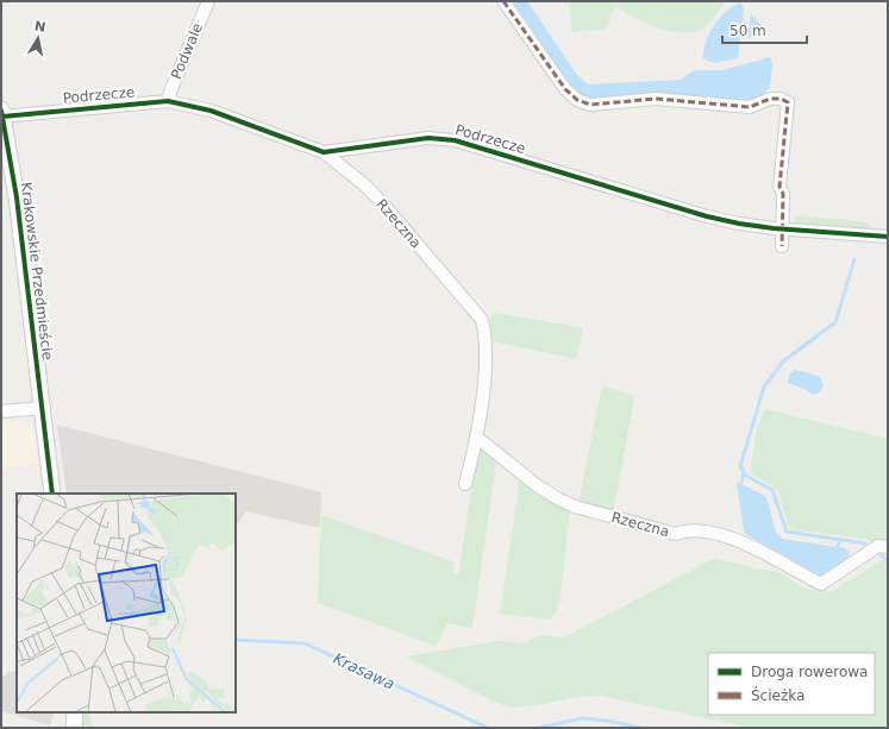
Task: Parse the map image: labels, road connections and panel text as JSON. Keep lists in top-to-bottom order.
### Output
{
  "streets": {
    "street": [
      "Podwale",
      "Podrzecze",
      "Rzeczna",
      "Krakowskie Przedmieście"
    ]
  },
  "crossings": [
    ["Podwale", "Podrzecze"],
    ["Podrzecze", "Rzeczna"],
    ["Podrzecze", "Krakowskie Przedmieście"]
  ],
  "water": ["Krasawa"],
  "legend": ["Droga rowerowa", "Ścieżka"],
  "scale_bar": "50 m",
  "north": "top"
}
